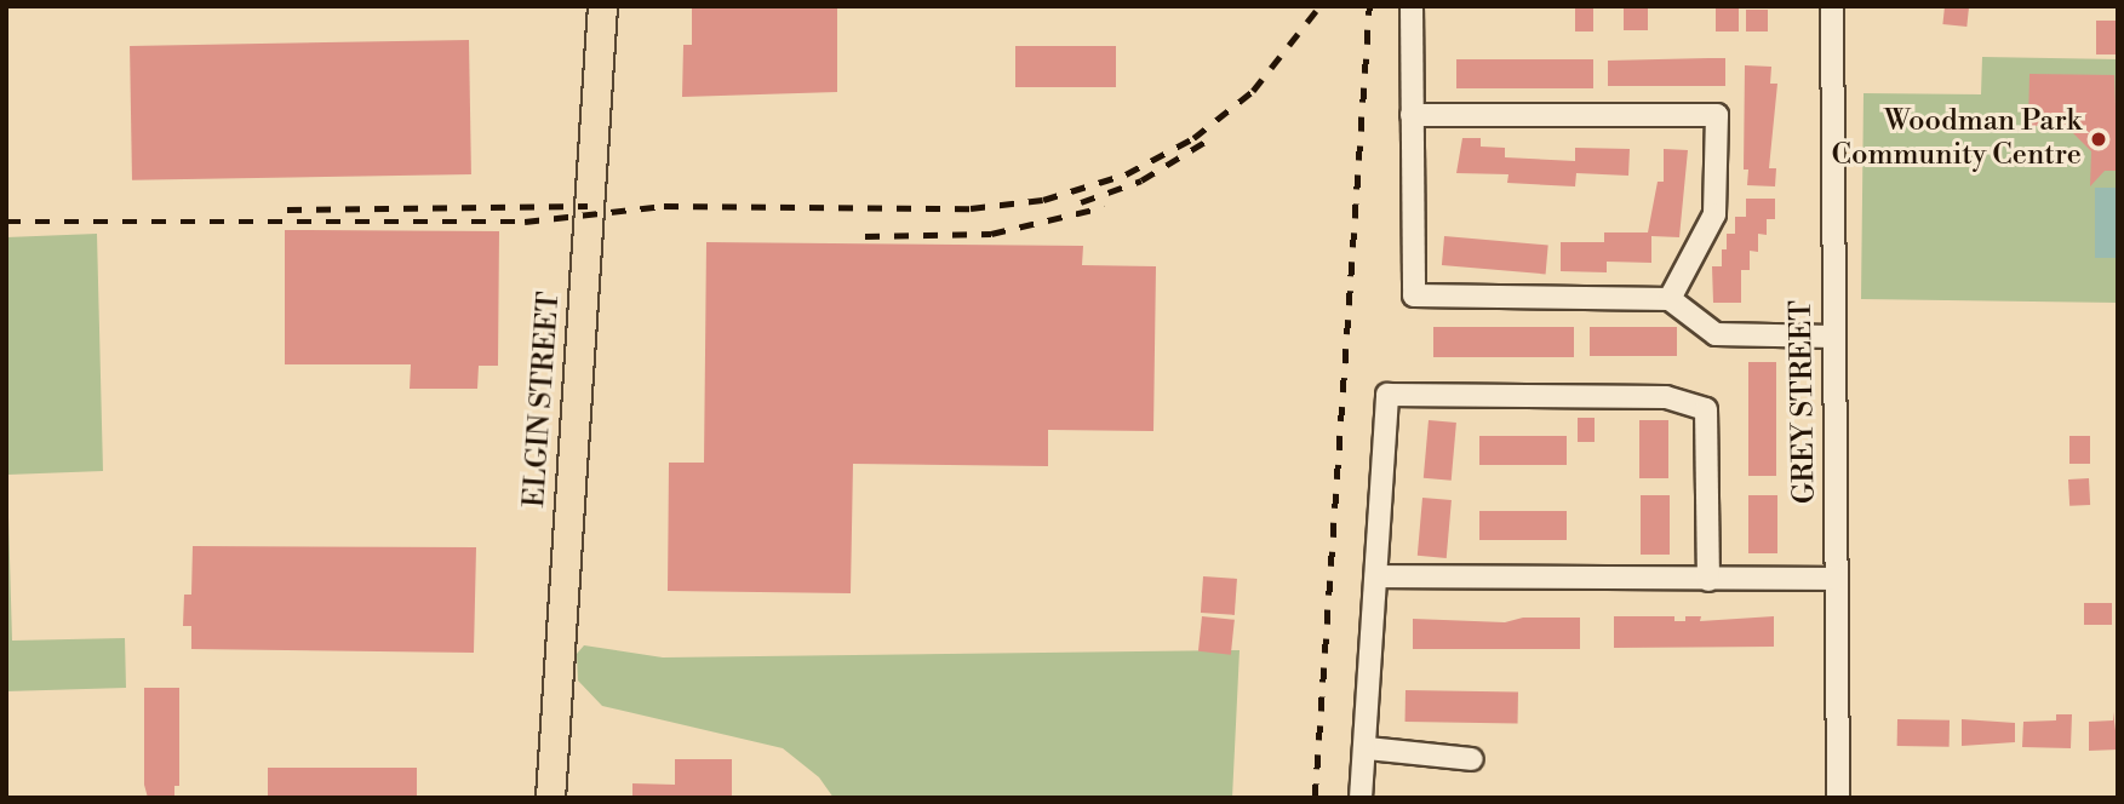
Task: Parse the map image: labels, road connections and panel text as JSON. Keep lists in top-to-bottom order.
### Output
{
  "streets": {
    "main road": ["ELGIN STREET"],
    "street": ["GREY STREET"]
  },
  "places": ["Woodman Park Community Centre"]
}
